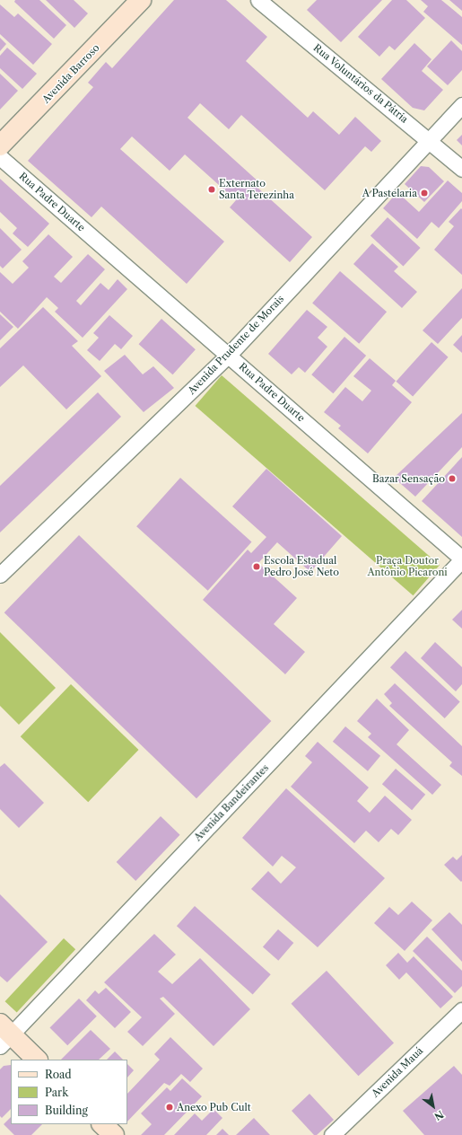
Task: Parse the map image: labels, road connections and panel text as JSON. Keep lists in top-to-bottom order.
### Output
{
  "streets": {
    "street": [
      "Avenida Barroso",
      "Rua Voluntários da Pátria",
      "Rua Padre Duarte",
      "Avenida Prudente de Morais",
      "Avenida Bandeirantes",
      "Avenida Mauá"
    ]
  },
  "crossings": [
    ["Rua Voluntários da Pátria", "Avenida Prudente de Morais"],
    ["Rua Padre Duarte", "Avenida Prudente de Morais"],
    ["Rua Padre Duarte", "Avenida Bandeirantes"]
  ],
  "parks": ["Praça Doutor Antônio Picaroni"],
  "places": [
    "Externato Santa Terezinha",
    "A Pastelaria",
    "Bazar Sensação",
    "Escola Estadual Pedro José Neto",
    "Anexo Pub Cult"
  ],
  "legend": ["Road", "Park", "Building"],
  "north": "bottom right"
}
